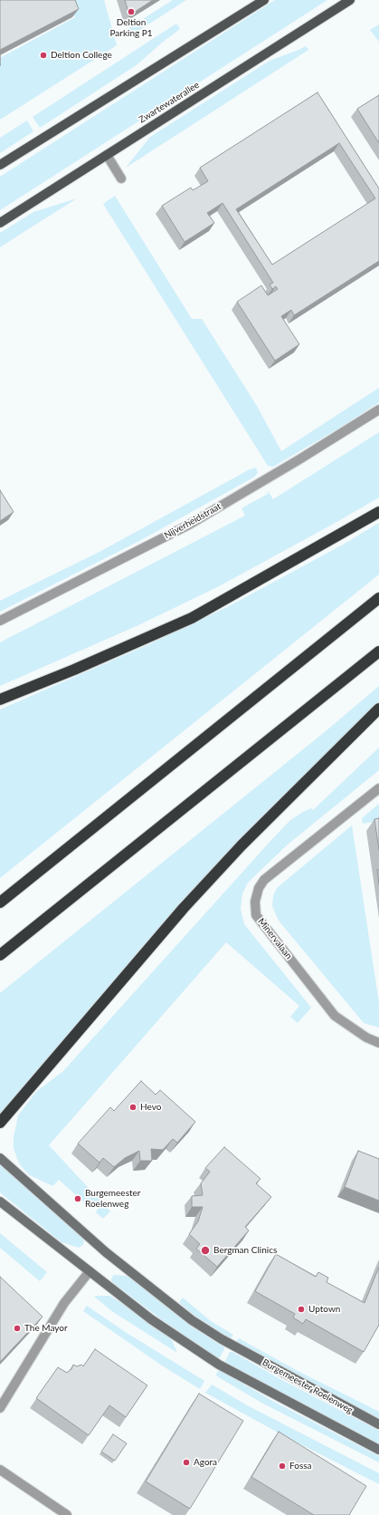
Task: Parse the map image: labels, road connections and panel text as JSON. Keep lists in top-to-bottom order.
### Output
{
  "streets": {
    "main road": ["Zwartewaterallee", "Burgemeester Roelenweg"],
    "street": ["Nijverheidstraat", "Minervalaan"]
  },
  "places": [
    "Deltion Parking P1",
    "Deltion College",
    "Hevo",
    "Burgemeester Roelenweg",
    "Bergman Clinics",
    "Uptown",
    "The Mayor",
    "Agora",
    "Fossa"
  ]
}
